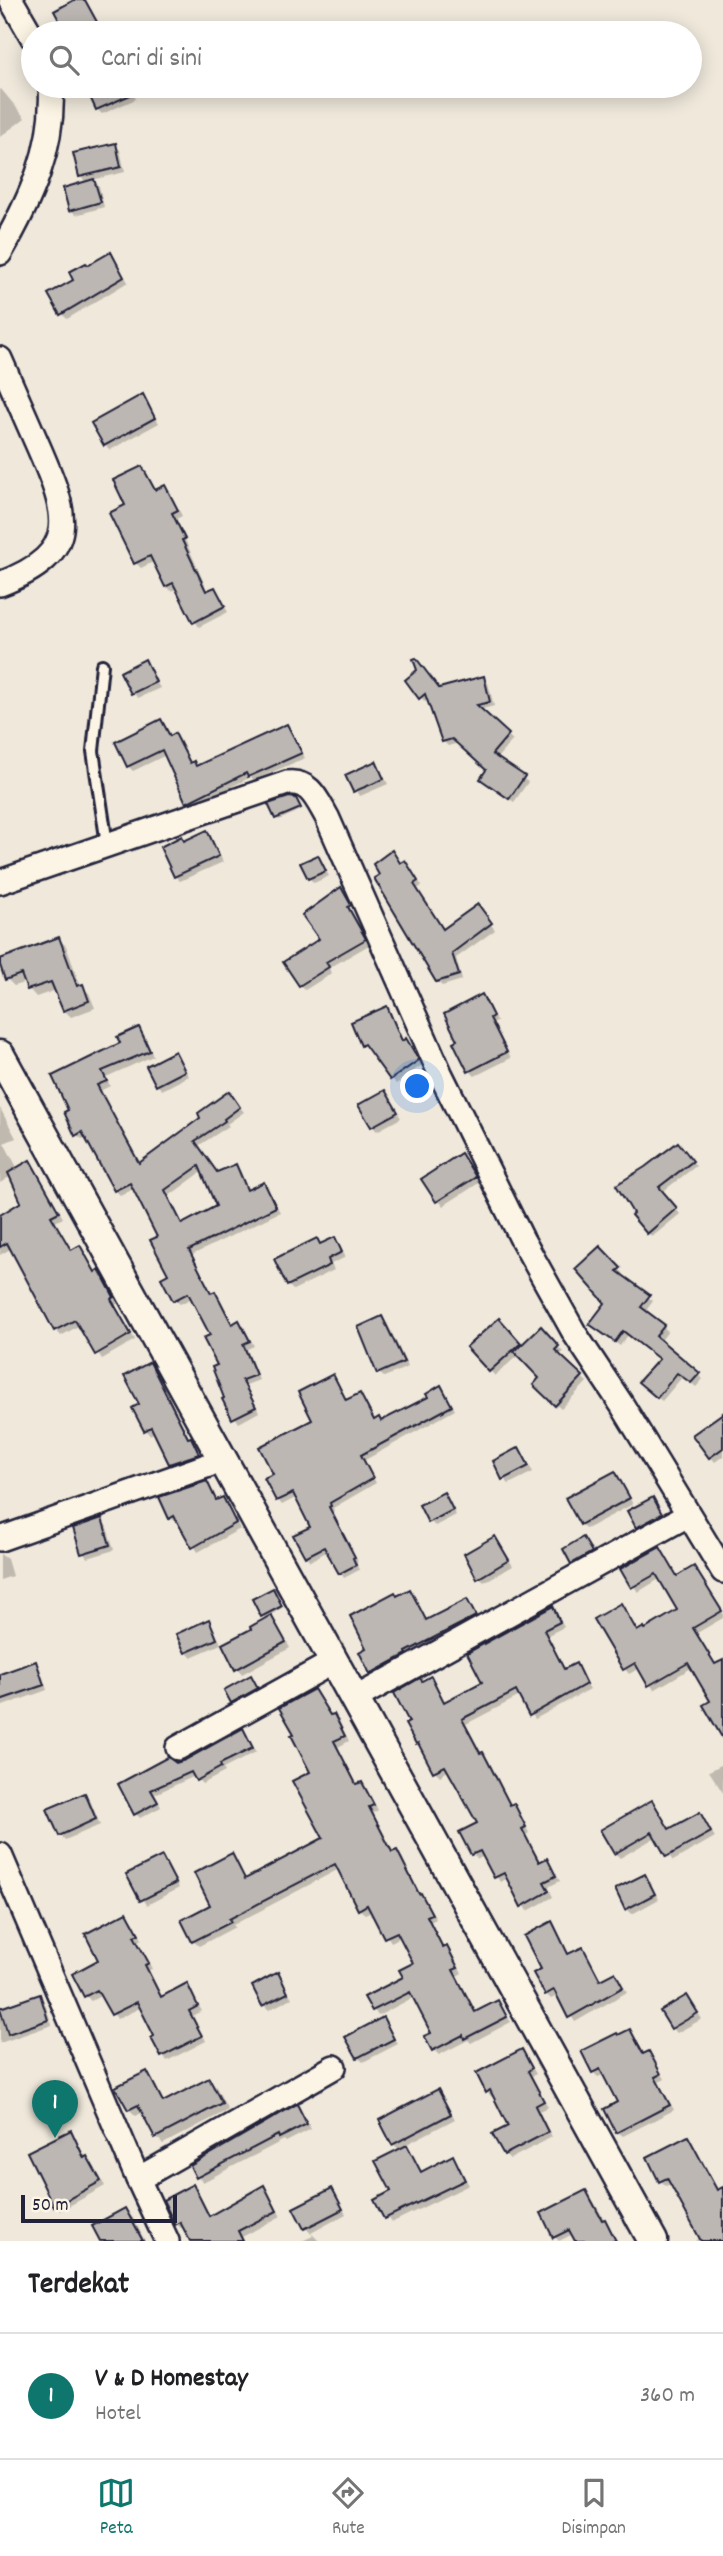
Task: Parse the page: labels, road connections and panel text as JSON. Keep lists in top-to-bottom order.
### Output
{
  "scale_bar": "50 m",
  "page": {
    "search": "Cari di sini",
    "pins": "1",
    "scale": "50 m",
    "heading": "Terdekat",
    "list": [
      {
        "mark": "1",
        "name": "V & D Homestay",
        "note": "Hotel",
        "value": "360 m"
      }
    ],
    "nav": ["Peta", "Rute", "Disimpan"]
  }
}
